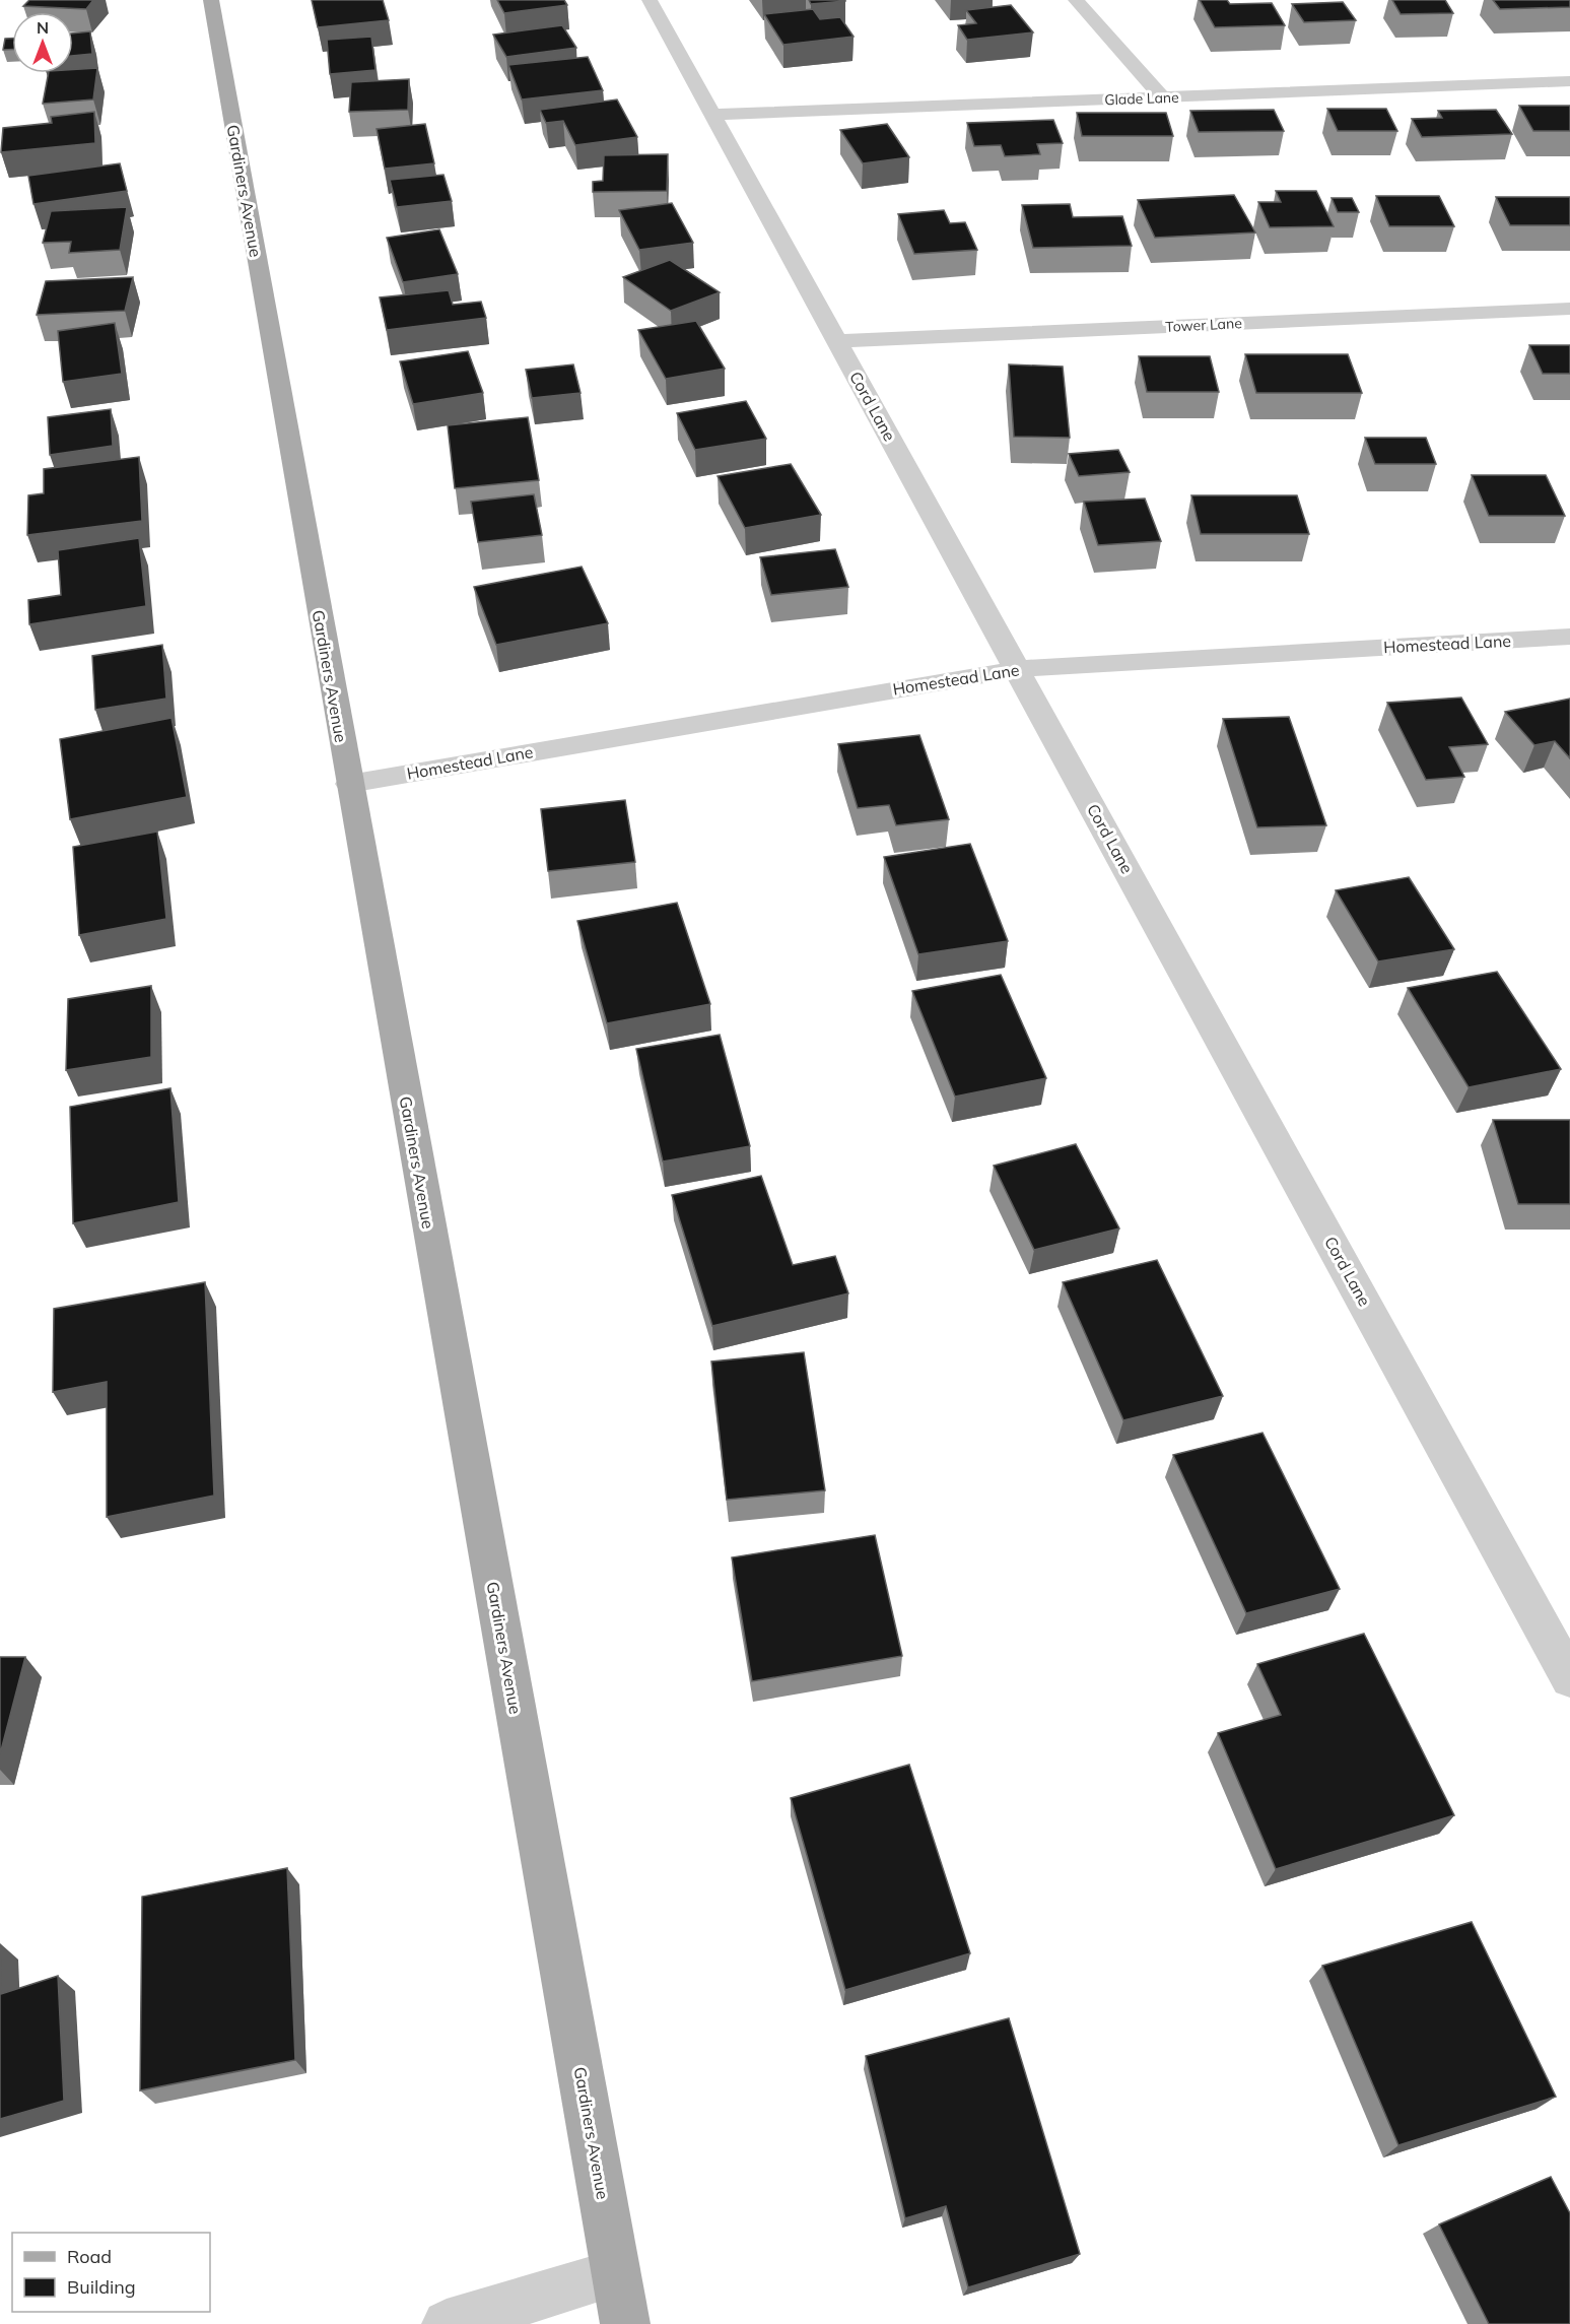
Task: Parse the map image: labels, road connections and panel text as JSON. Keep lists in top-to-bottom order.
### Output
{
  "streets": {
    "main road": ["Gardiners Avenue"],
    "street": [
      "Glade Lane",
      "Tower Lane",
      "Cord Lane",
      "Homestead Lane"
    ]
  },
  "crossings": [
    ["Glade Lane", "Cord Lane"],
    ["Gardiners Avenue", "Homestead Lane"],
    ["Tower Lane", "Cord Lane"],
    ["Cord Lane", "Homestead Lane"]
  ],
  "legend": ["Road", "Building"],
  "north": "top"
}
